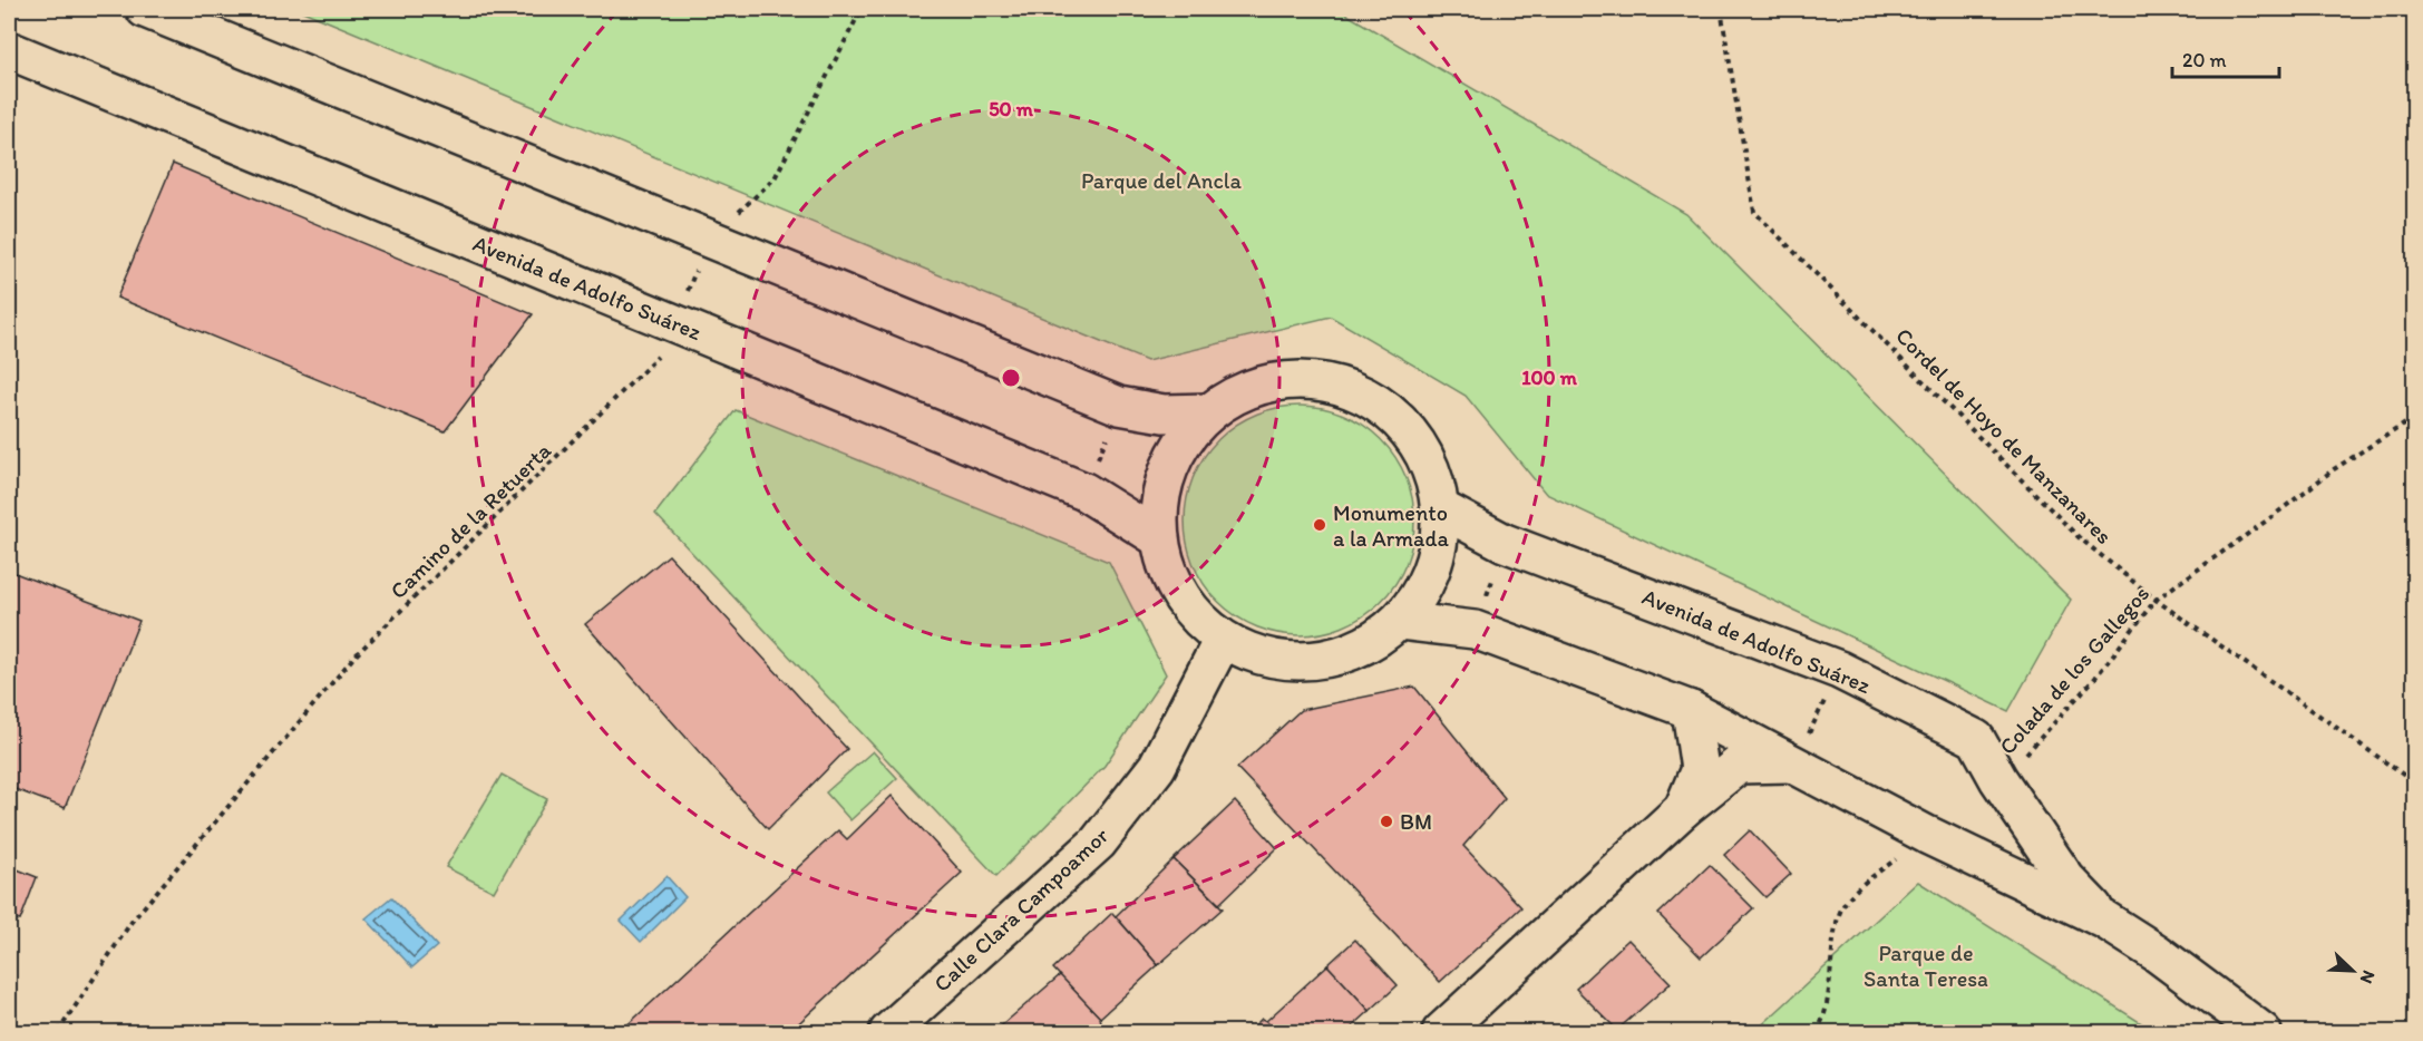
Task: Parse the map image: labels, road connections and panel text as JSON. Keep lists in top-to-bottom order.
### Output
{
  "streets": {
    "street": ["Avenida de Adolfo Suárez", "Calle Clara Campoamor"],
    "path": ["Cordel de Hoyo de Manzanares", "Camino de la Retuerta", "Colada de los Gallegos"]
  },
  "crossings": [
    ["Avenida de Adolfo Suárez", "Camino de la Retuerta"],
    ["Avenida de Adolfo Suárez", "Colada de los Gallegos"],
    ["Cordel de Hoyo de Manzanares", "Colada de los Gallegos"]
  ],
  "parks": ["Parque del Ancla", "Parque de Santa Teresa"],
  "places": ["Monumento a la Armada", "BM"],
  "scale_bar": "20 m",
  "north": "bottom right",
  "rings": ["50 m", "100 m"]
}
